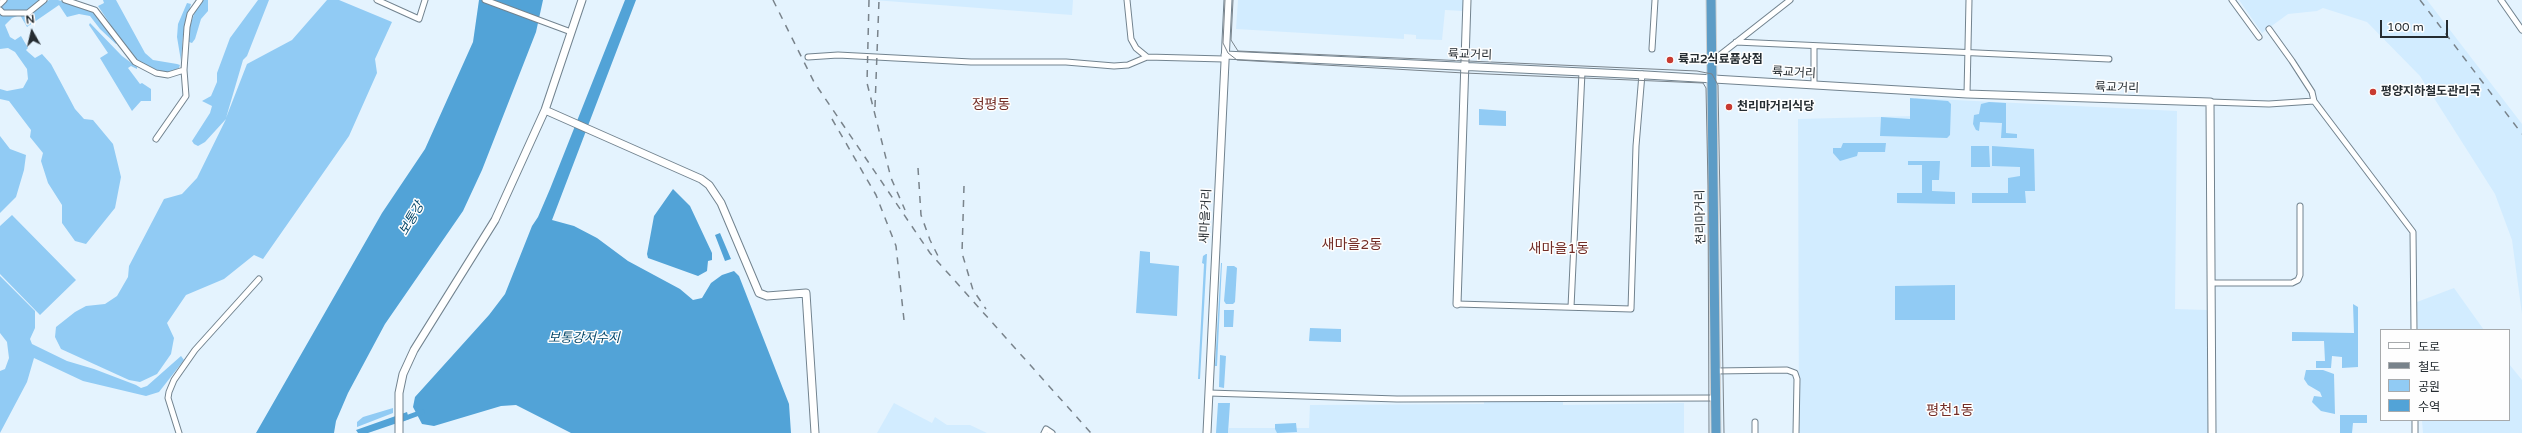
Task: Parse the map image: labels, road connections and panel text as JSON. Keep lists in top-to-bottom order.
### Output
{
  "streets": {
    "highway": ["천리마거리"],
    "street": ["륙교거리", "새마을거리"]
  },
  "crossings": [
    ["륙교거리", "새마을거리"],
    ["륙교거리", "천리마거리"]
  ],
  "districts": [
    "정평동",
    "새마을2동",
    "새마을1동",
    "평천1동"
  ],
  "water": ["보통강", "보통강저수지"],
  "places": ["륙교2식료품상점", "평양지하철도관리국", "천리마거리식당"],
  "legend": [
    "도로",
    "철도",
    "공원",
    "수역"
  ],
  "scale_bar": "100 m",
  "north": "top"
}
